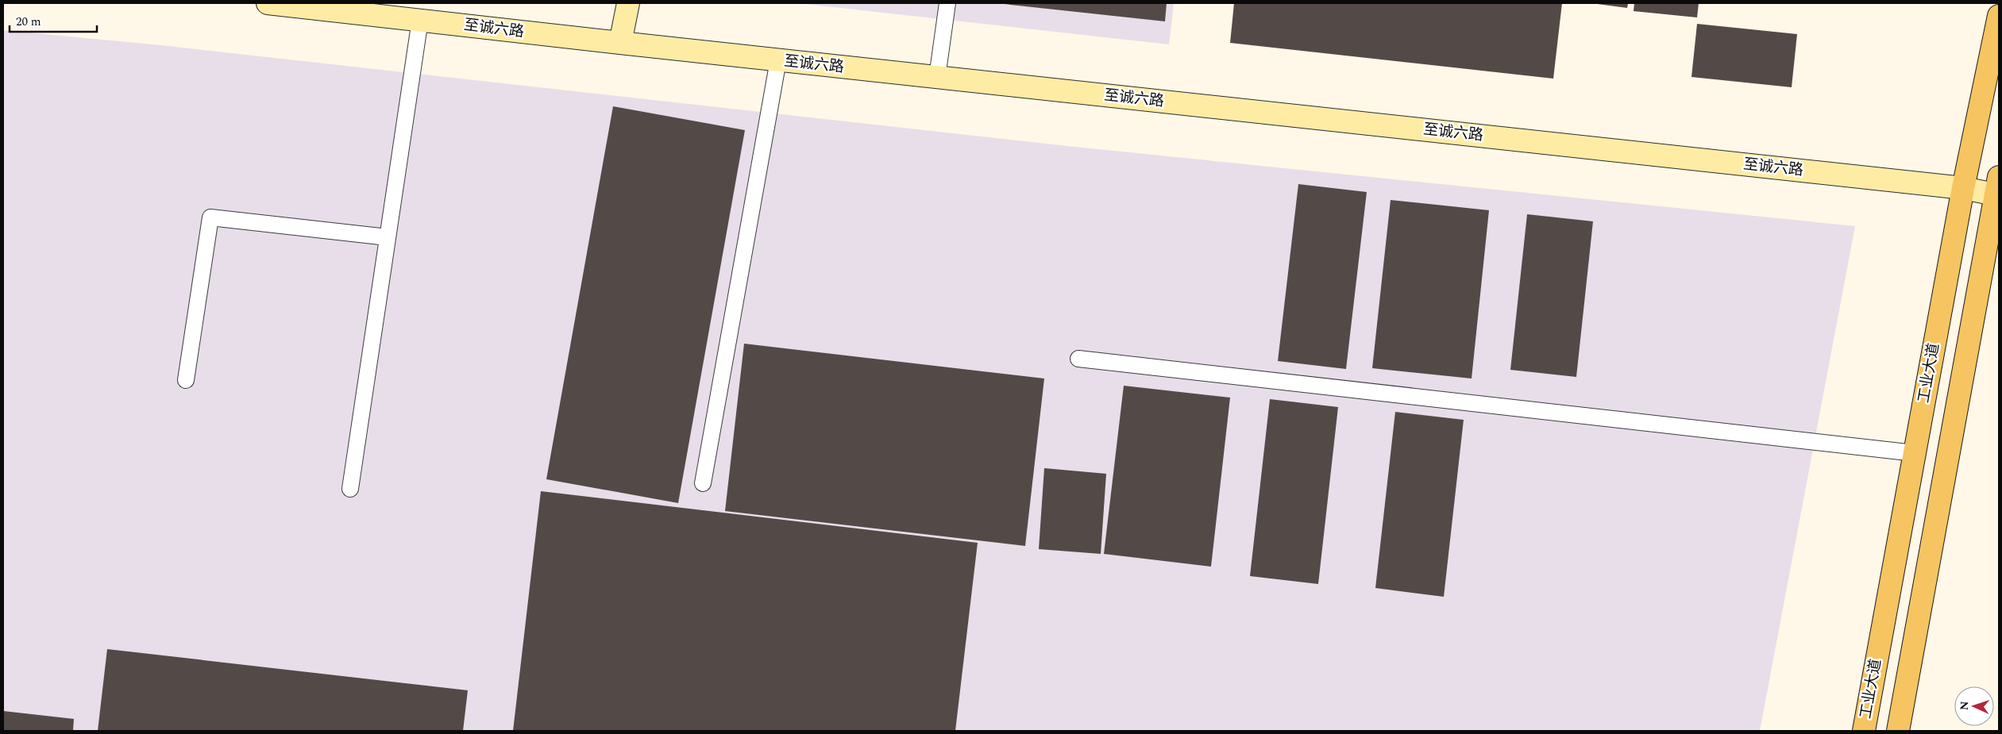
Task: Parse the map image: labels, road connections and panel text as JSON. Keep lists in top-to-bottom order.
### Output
{
  "streets": {
    "main road": ["至诚六路", "工业大道"]
  },
  "crossings": [
    ["至诚六路", "工业大道"]
  ],
  "scale_bar": "20 m",
  "north": "left"
}
